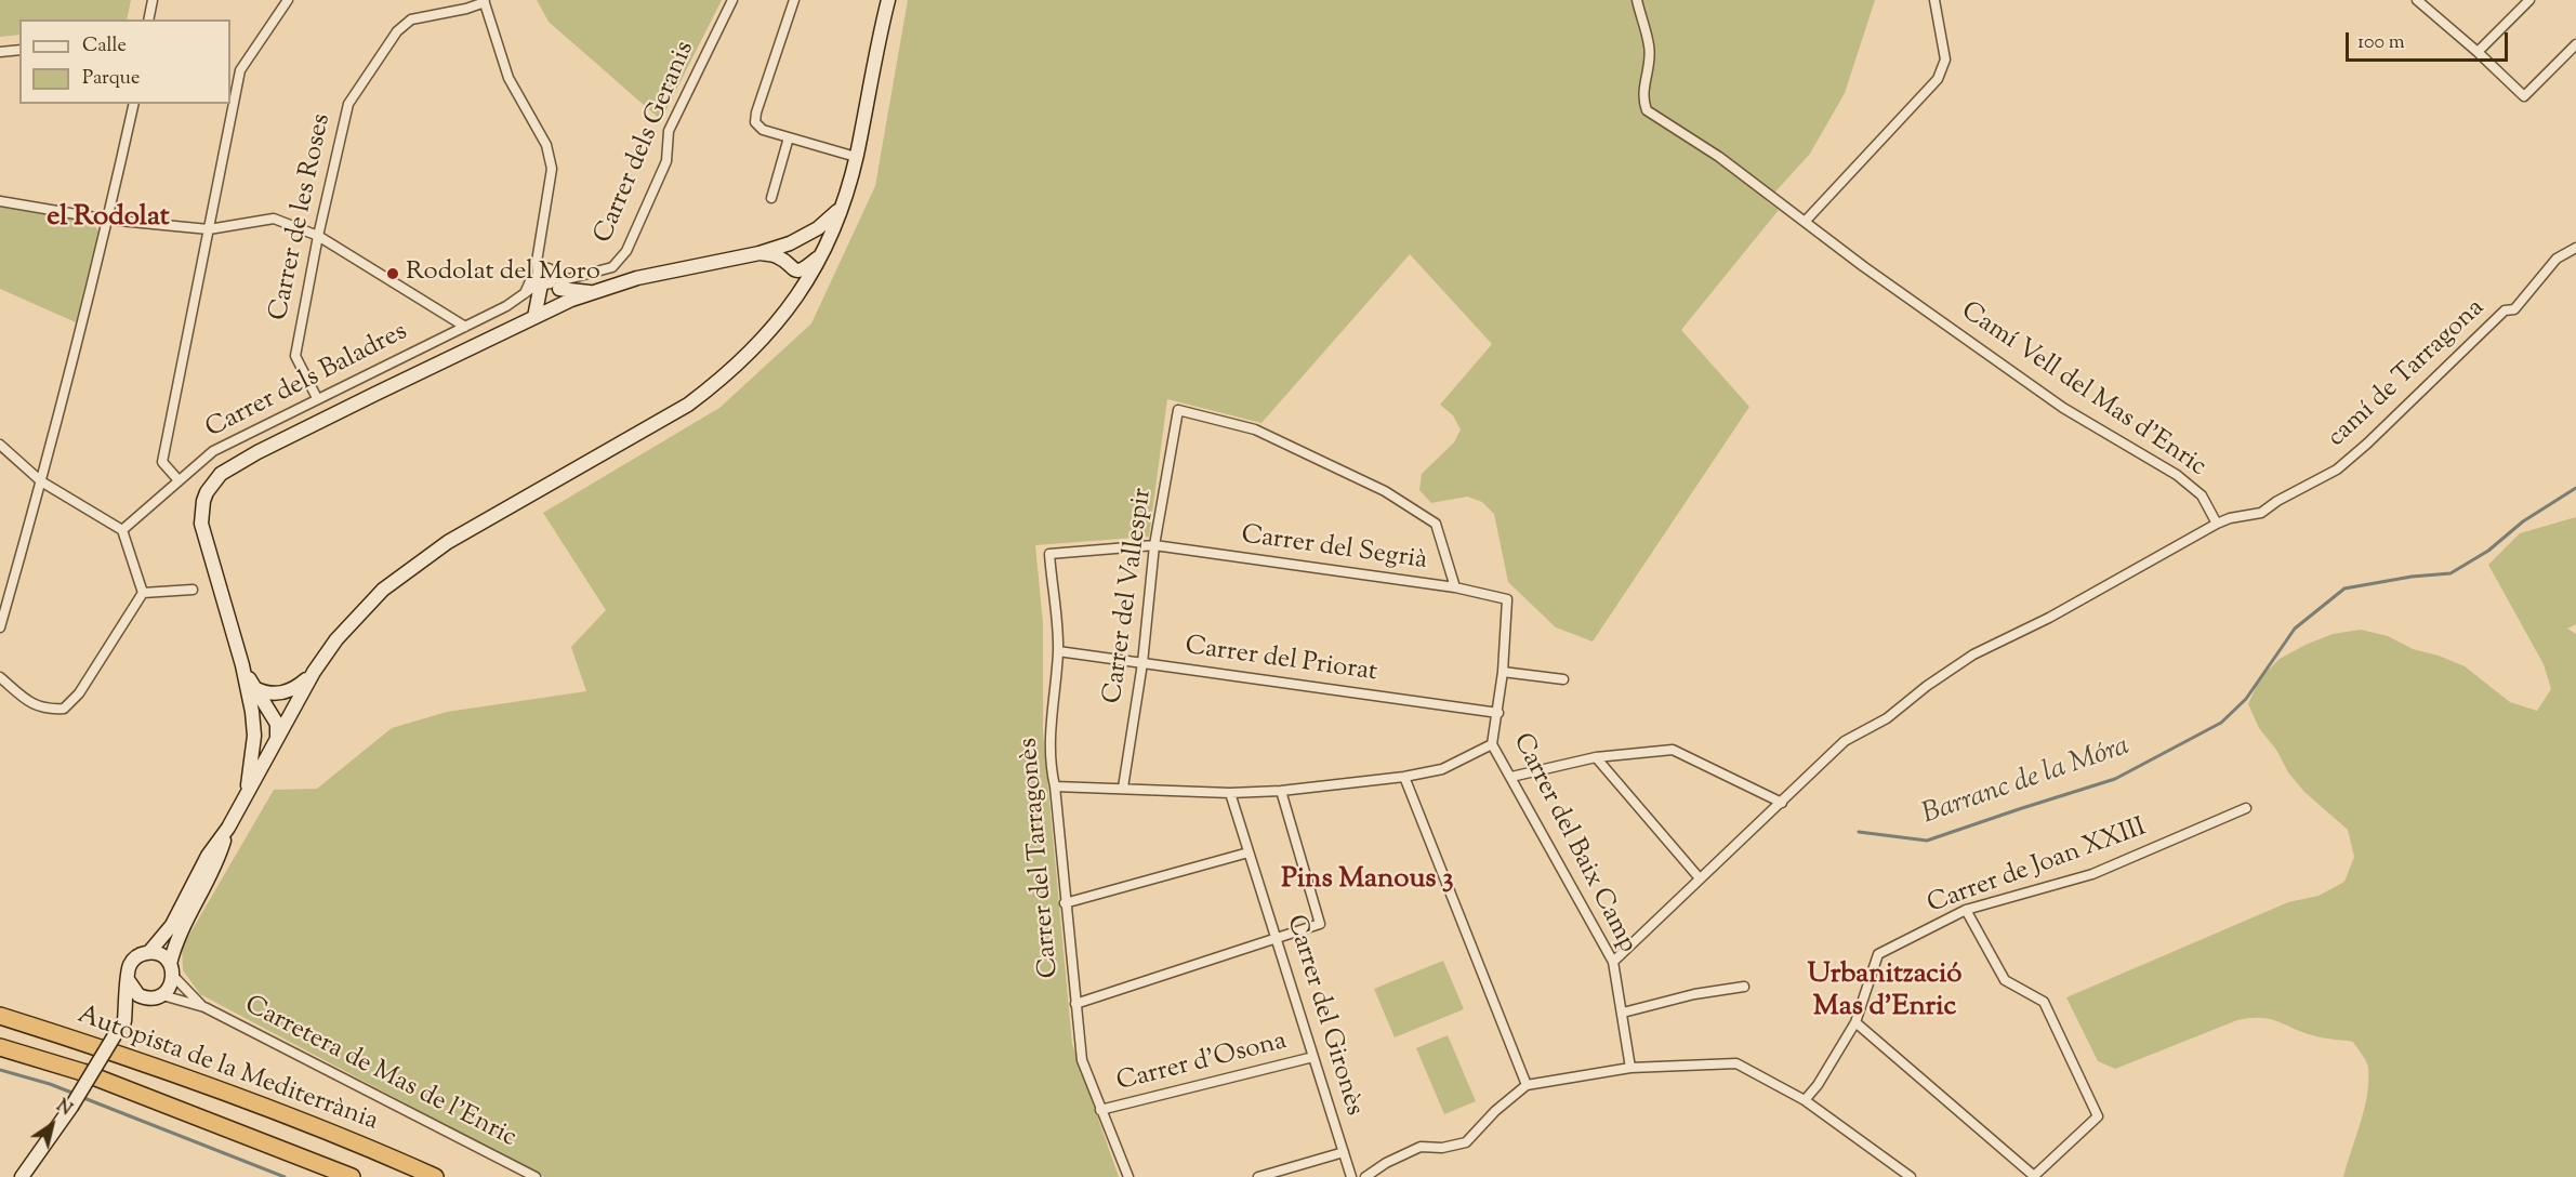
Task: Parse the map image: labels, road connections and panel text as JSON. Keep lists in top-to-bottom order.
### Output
{
  "streets": {
    "highway": ["Autopista de la Mediterrània"],
    "street": [
      "Carrer dels Geranis",
      "Carrer de les Roses",
      "camí de Tarragona",
      "Carrer dels Baladres",
      "Camí Vell del Mas d'Enric",
      "Carrer del Segrià",
      "Carrer del Vallespir",
      "Carrer del Priorat",
      "Carrer del Baix Camp",
      "Carrer del Tarragonès",
      "Carrer de Joan XXIII",
      "Carrer del Gironès",
      "Carrer d'Osona",
      "Carretera de Mas de l'Enric"
    ]
  },
  "crossings": [
    ["Carrer dels Geranis", "Carrer dels Baladres"],
    ["Carrer de les Roses", "Carrer dels Baladres"],
    ["camí de Tarragona", "Camí Vell del Mas d'Enric"],
    ["Carrer del Segrià", "Carrer del Vallespir"],
    ["Carrer del Segrià", "Carrer del Baix Camp"],
    ["Carrer del Segrià", "Carrer del Tarragonès"],
    ["Carrer del Vallespir", "Carrer del Priorat"],
    ["Carrer del Vallespir", "Carrer del Tarragonès"],
    ["Carrer del Priorat", "Carrer del Baix Camp"],
    ["Carrer del Priorat", "Carrer del Tarragonès"],
    ["Carrer del Tarragonès", "Carrer d'Osona"],
    ["Carrer del Gironès", "Carrer d'Osona"]
  ],
  "districts": ["el Rodolat", "Pins Manous 3", "Urbanització Mas d'Enric"],
  "water": ["Barranc de la Móra"],
  "places": ["Rodolat del Moro"],
  "legend": ["Calle", "Parque"],
  "scale_bar": "100 m",
  "north": "top right"
}
